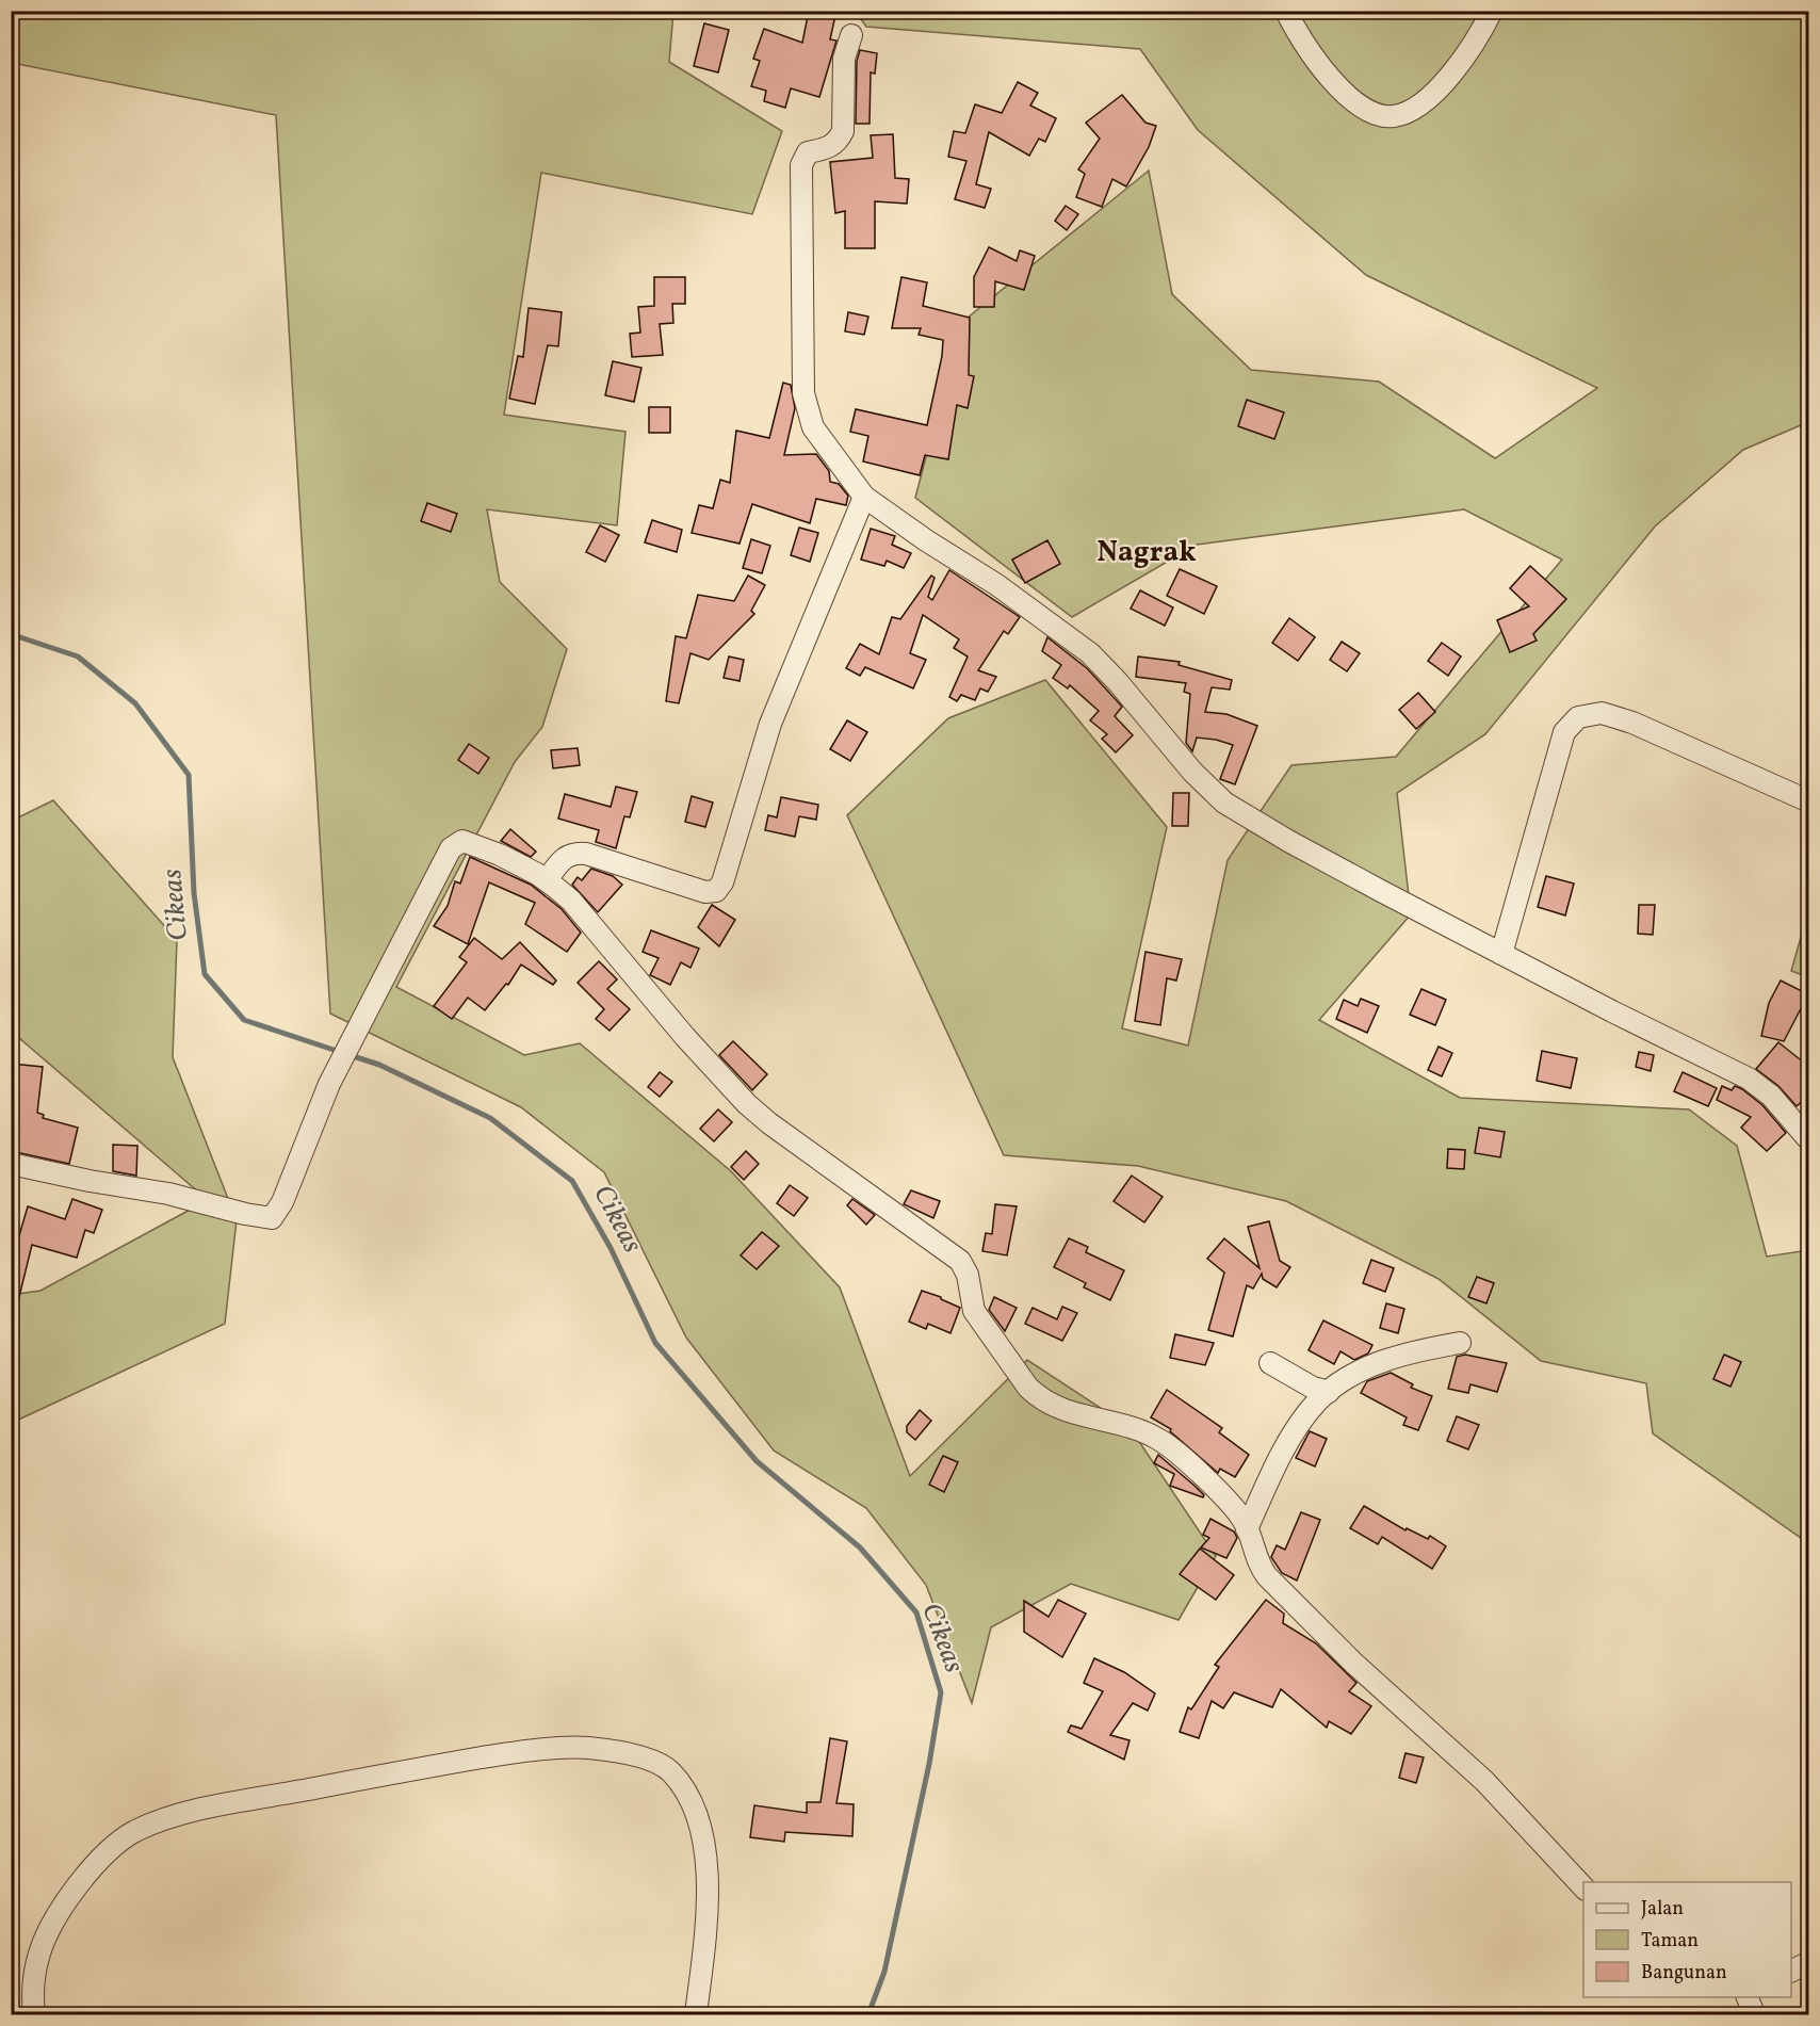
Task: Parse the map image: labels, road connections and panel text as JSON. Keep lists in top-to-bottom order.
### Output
{
  "districts": ["Nagrak"],
  "water": ["Cikeas"],
  "legend": ["Jalan", "Taman", "Bangunan"]
}
